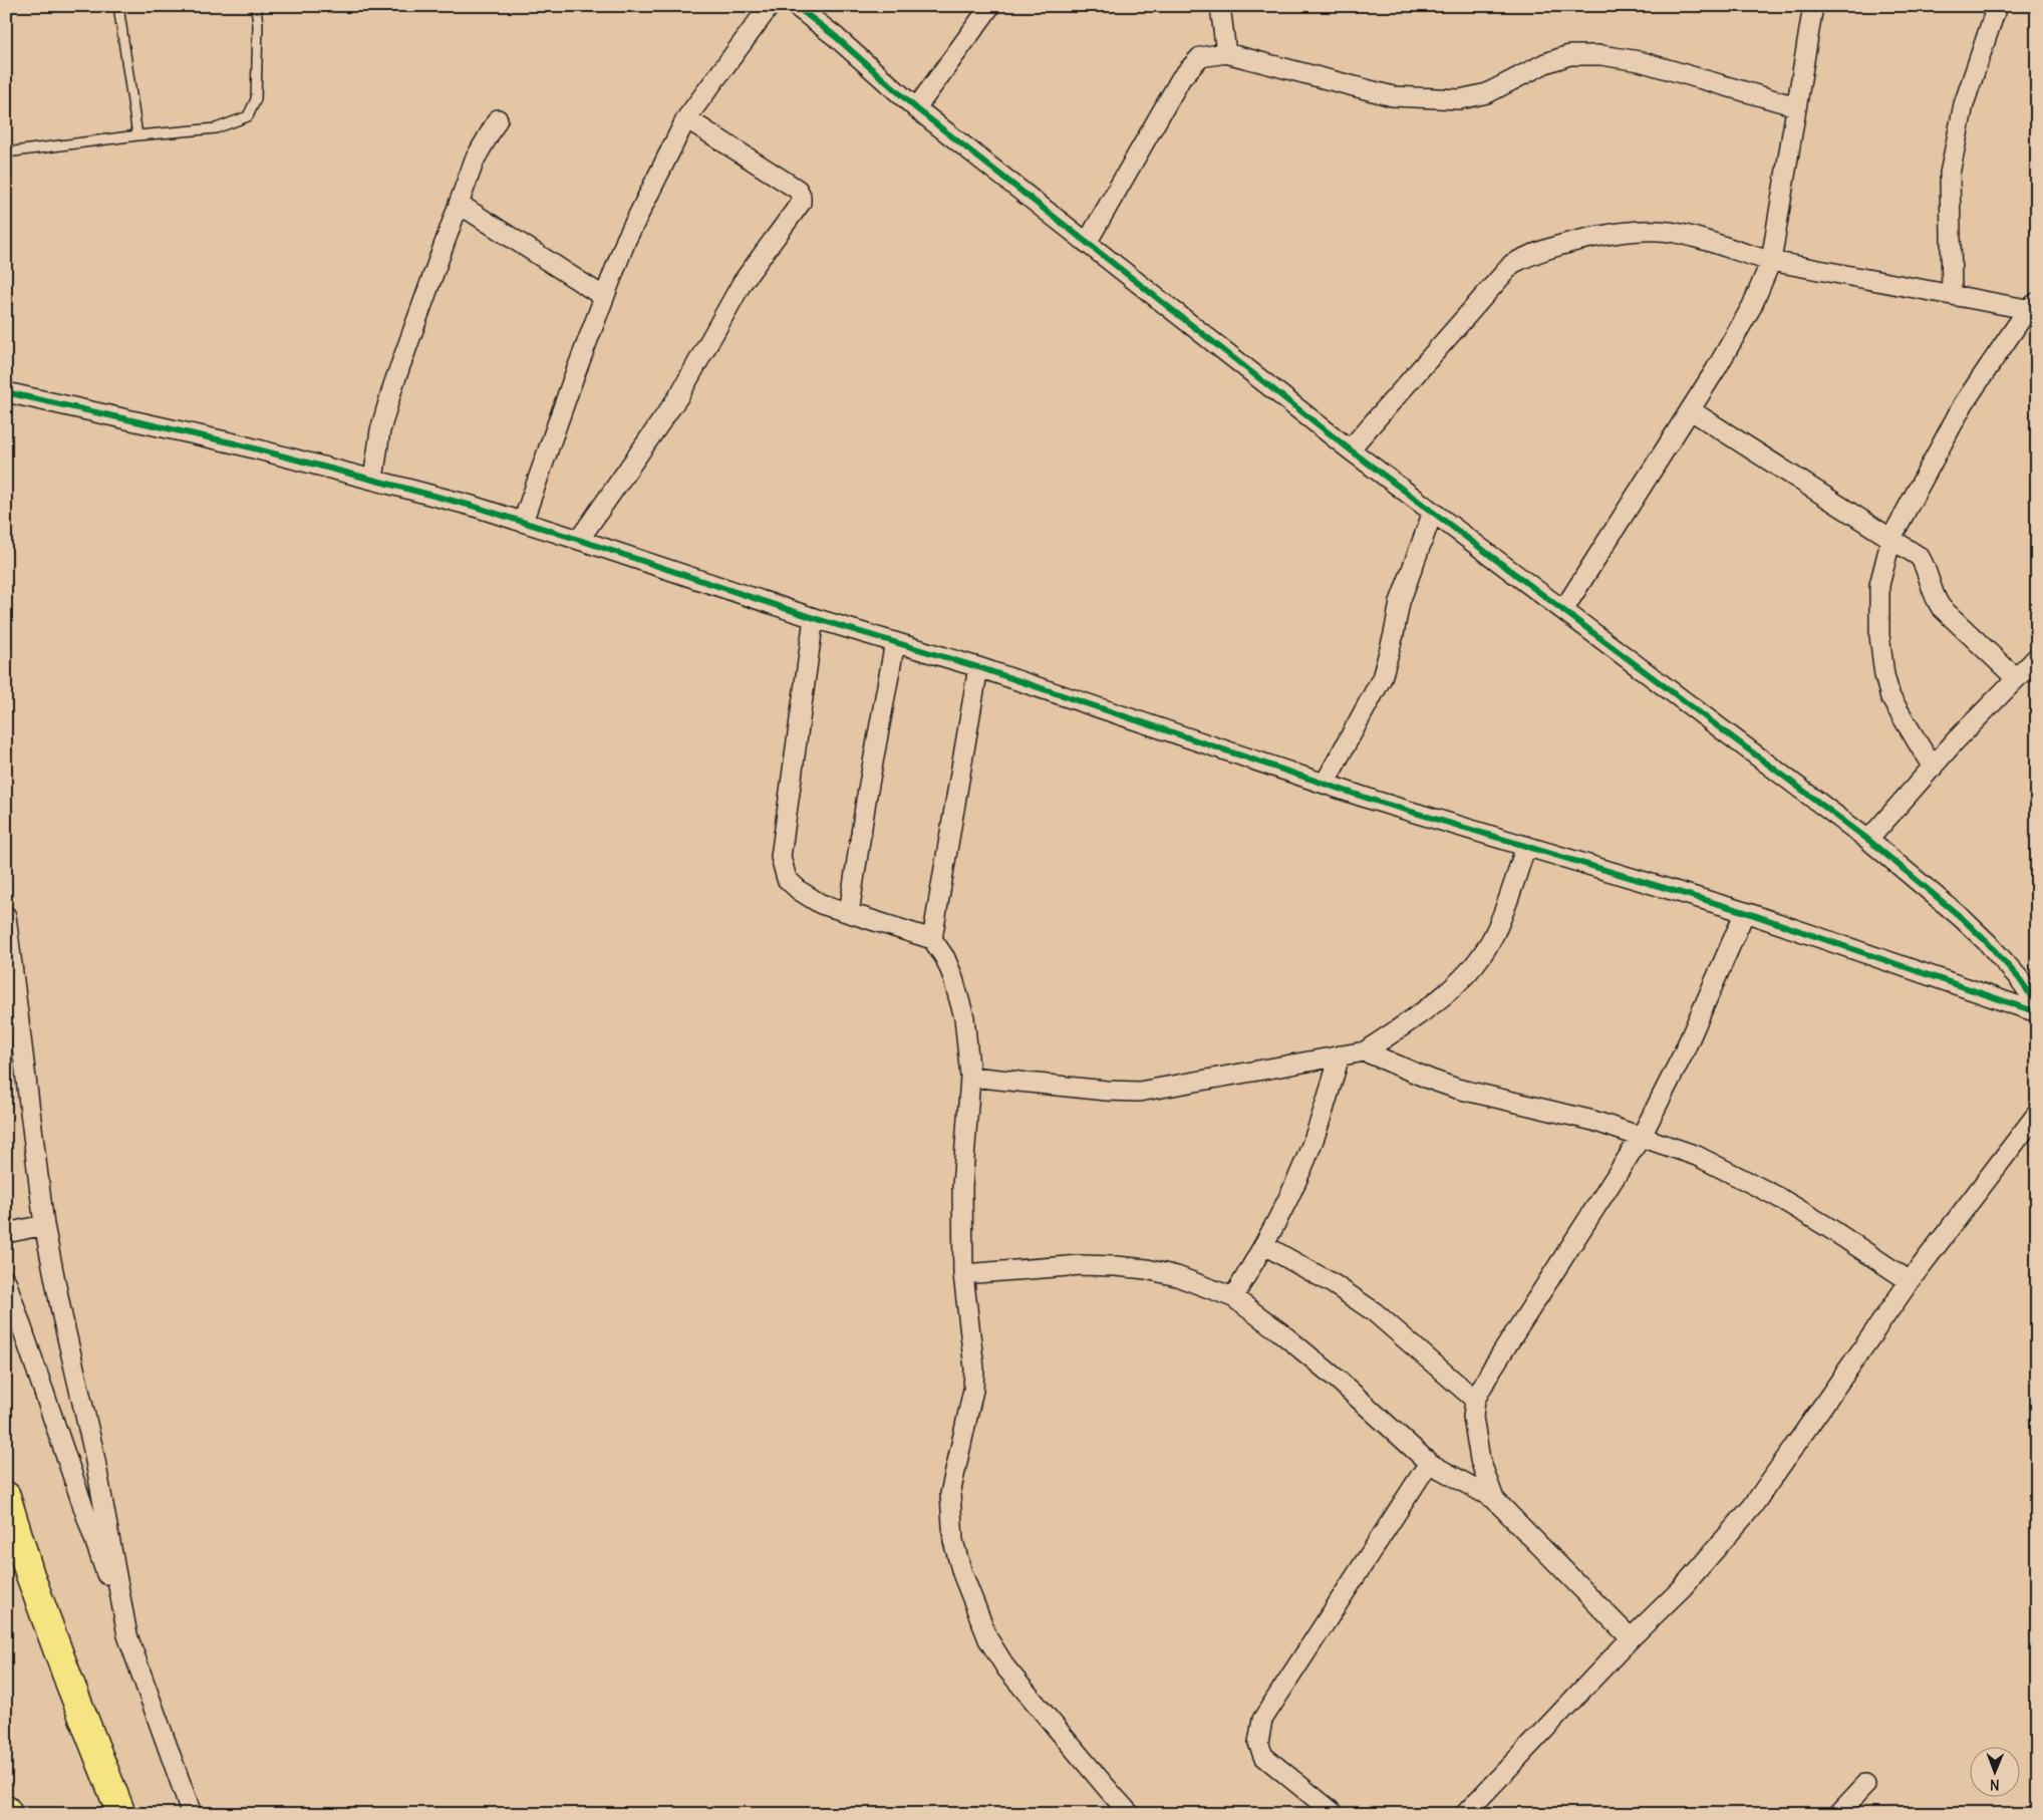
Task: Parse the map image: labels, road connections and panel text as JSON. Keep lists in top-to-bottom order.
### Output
{
  "north": "bottom"
}
